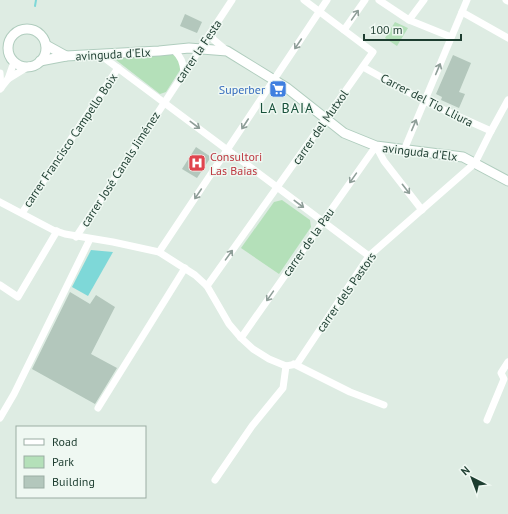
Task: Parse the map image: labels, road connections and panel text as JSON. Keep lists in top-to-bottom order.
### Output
{
  "streets": {
    "main road": ["avinguda d'Elx"],
    "street": [
      "carrer la Festa",
      "Carrer del Tio Lliura",
      "carrer del Mutxol",
      "carrer Francisco Campello Boix",
      "carrer José Canals Jiménez",
      "carrer de la Pau",
      "carrer dels Pastors"
    ]
  },
  "crossings": [
    ["carrer la Festa", "avinguda d'Elx"],
    ["carrer la Festa", "carrer José Canals Jiménez"],
    ["avinguda d'Elx", "carrer del Mutxol"],
    ["avinguda d'Elx", "carrer de la Pau"],
    ["avinguda d'Elx", "carrer dels Pastors"],
    ["Carrer del Tio Lliura", "carrer del Mutxol"]
  ],
  "one_way": ["carrer de la Pau"],
  "districts": ["LA BAIA"],
  "places": {
    "supermarket": ["Superber"],
    "hospital": ["Consultori Las Baias"]
  },
  "legend": ["Road", "Park", "Building"],
  "scale_bar": "100 m",
  "north": "top left"
}
